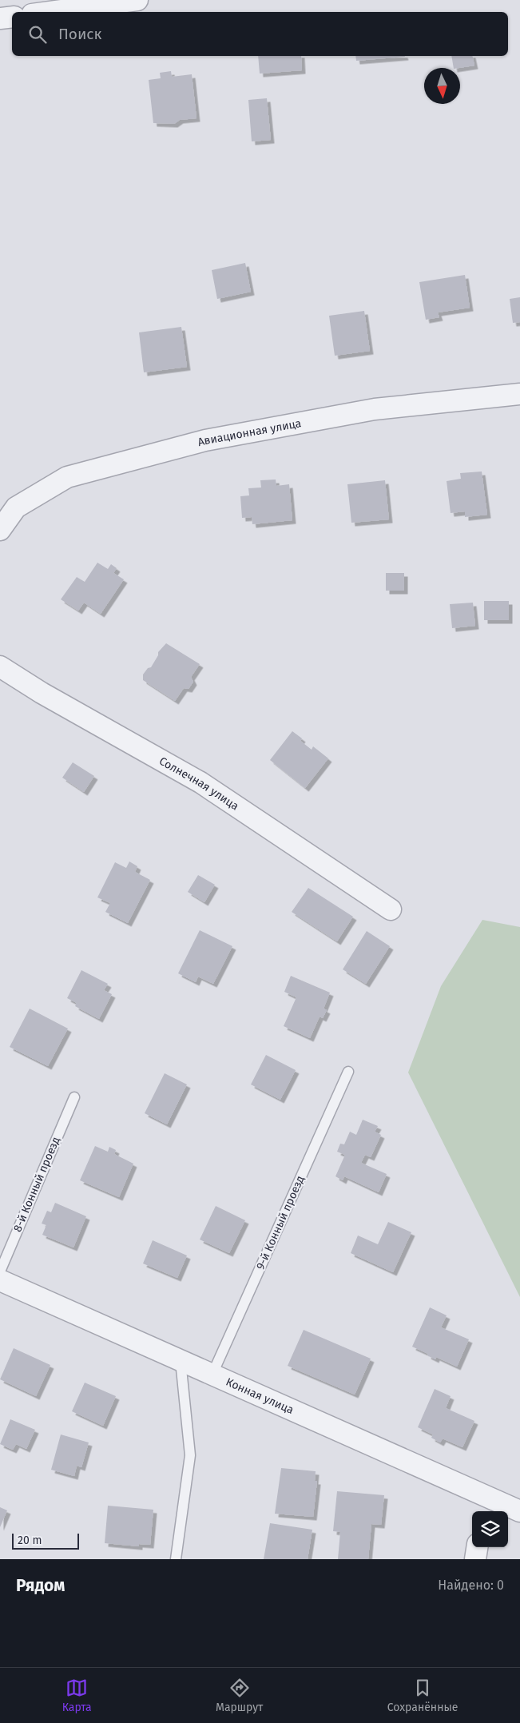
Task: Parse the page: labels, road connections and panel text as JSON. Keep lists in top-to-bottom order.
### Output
{
  "streets": {
    "street": ["Авиационная улица", "Солнечная улица", "Конная улица"],
    "lane": ["8-й Конный проезд", "9-й Конный проезд"]
  },
  "crossings": [
    ["9-й Конный проезд", "Конная улица"]
  ],
  "scale_bar": "20 m",
  "north": "bottom",
  "page": {
    "search": "Поиск",
    "scale": "20 m",
    "heading": ["Рядом", "Найдено: 0"],
    "nav": ["Карта", "Маршрут", "Сохранённые"]
  }
}
